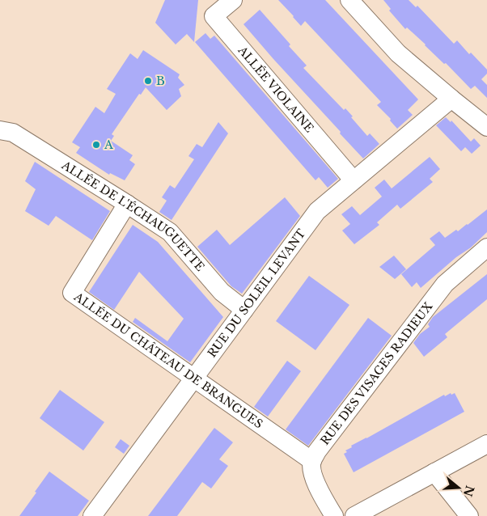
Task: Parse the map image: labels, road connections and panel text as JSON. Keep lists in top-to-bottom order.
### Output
{
  "streets": {
    "street": [
      "ALLÉE VIOLAINE",
      "ALLÉE DE L'ÉCHAUGUETTE",
      "RUE DU SOLEIL LEVANT",
      "ALLÉE DU CHÂTEAU DE BRANGUES",
      "RUE DES VISAGES RADIEUX"
    ]
  },
  "crossings": [
    ["ALLÉE VIOLAINE", "RUE DU SOLEIL LEVANT"],
    ["ALLÉE DE L'ÉCHAUGUETTE", "RUE DU SOLEIL LEVANT"],
    ["ALLÉE DE L'ÉCHAUGUETTE", "ALLÉE DU CHÂTEAU DE BRANGUES"],
    ["RUE DU SOLEIL LEVANT", "ALLÉE DU CHÂTEAU DE BRANGUES"],
    ["ALLÉE DU CHÂTEAU DE BRANGUES", "RUE DES VISAGES RADIEUX"]
  ],
  "places": ["B", "A"],
  "north": "right"
}
